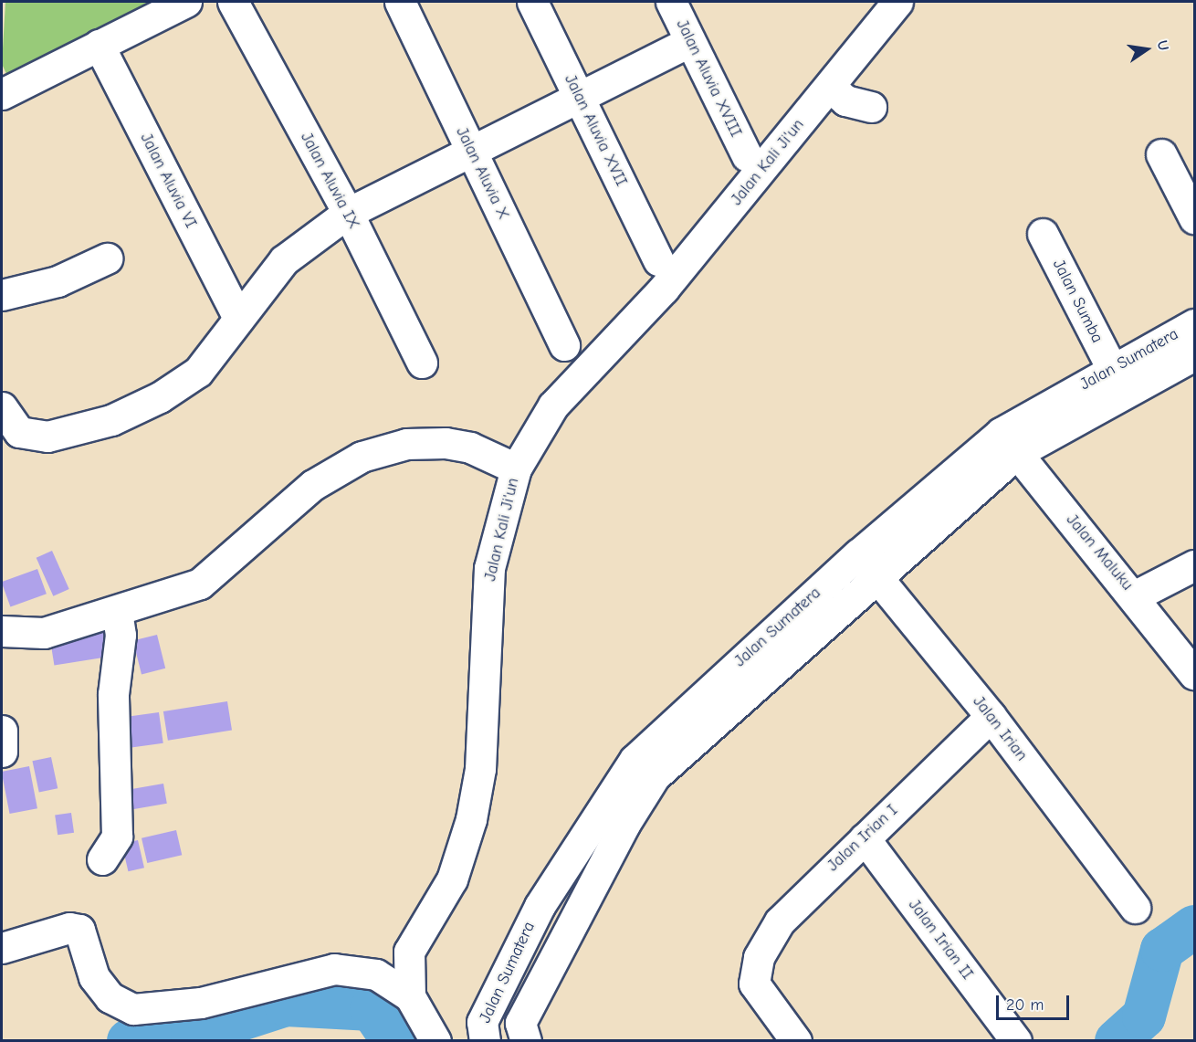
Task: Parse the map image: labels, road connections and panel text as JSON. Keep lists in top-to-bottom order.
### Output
{
  "streets": {
    "street": [
      "Jalan Aluvia XVIII",
      "Jalan Aluvia XVII",
      "Jalan Kali Ji'un",
      "Jalan Aluvia X",
      "Jalan Aluvia VI",
      "Jalan Aluvia IX",
      "Jalan Sumba",
      "Jalan Sumatera",
      "Jalan Maluku",
      "Jalan Irian",
      "Jalan Irian I",
      "Jalan Irian II"
    ]
  },
  "crossings": [
    ["Jalan Sumba", "Jalan Sumatera"],
    ["Jalan Sumatera", "Jalan Maluku"],
    ["Jalan Sumatera", "Jalan Irian"],
    ["Jalan Irian", "Jalan Irian I"],
    ["Jalan Irian I", "Jalan Irian II"]
  ],
  "scale_bar": "20 m",
  "north": "right"
}
